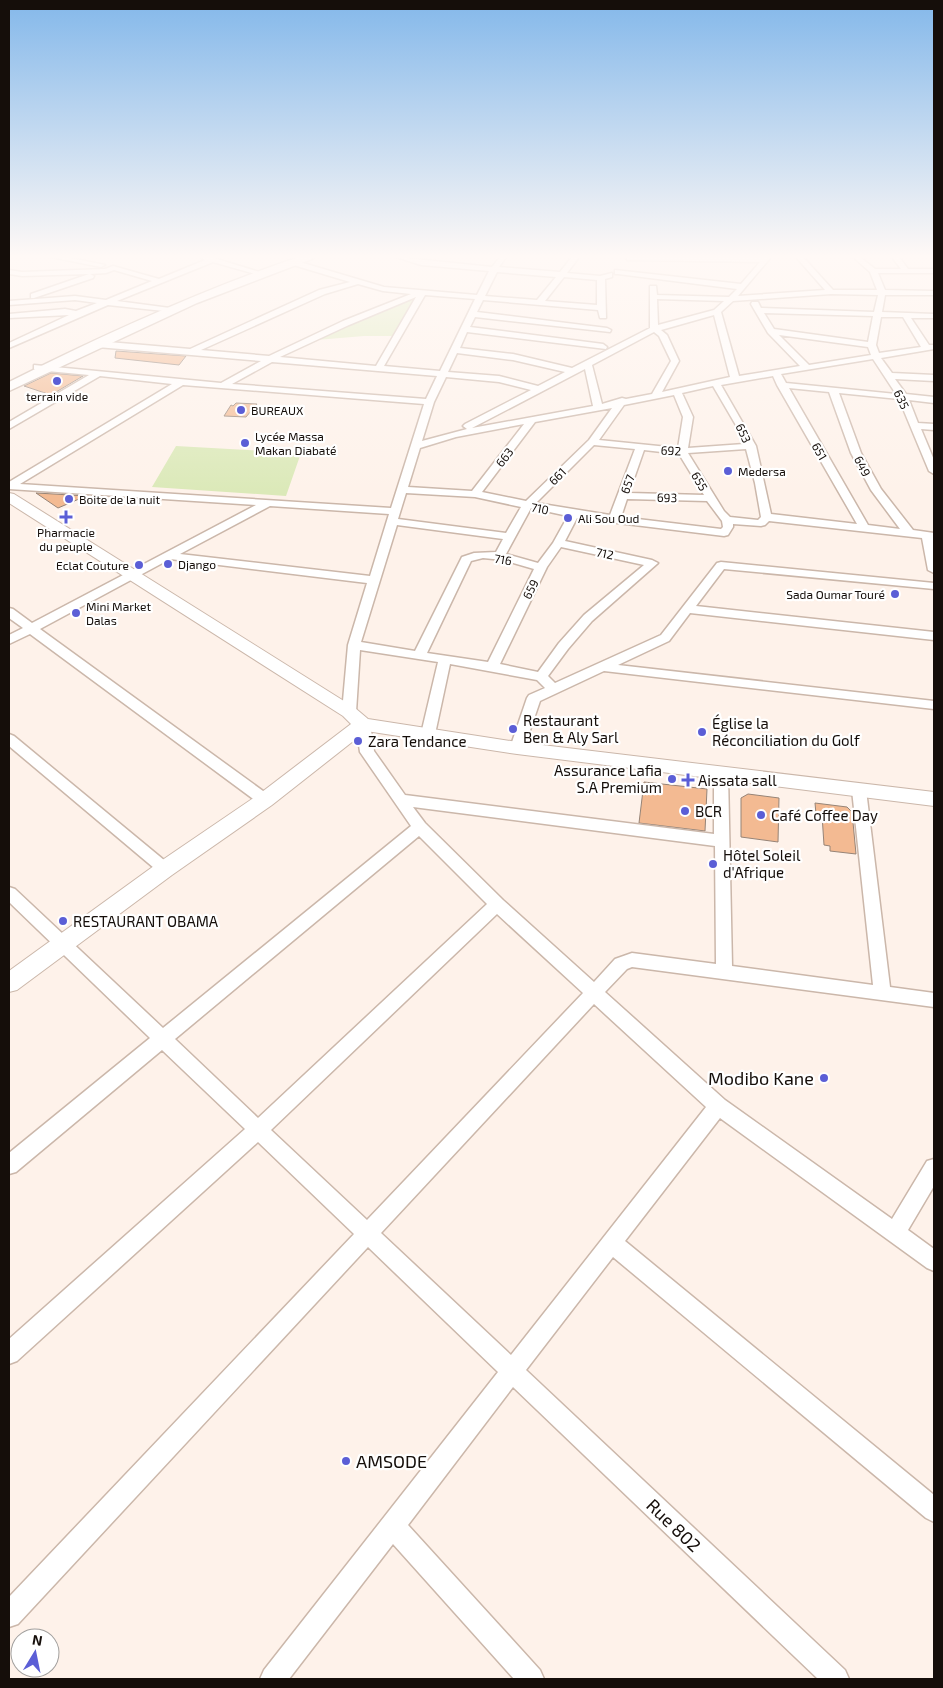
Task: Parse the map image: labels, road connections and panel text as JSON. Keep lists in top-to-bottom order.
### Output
{
  "streets": {
    "street": [
      "635",
      "653",
      "692",
      "651",
      "663",
      "649",
      "661",
      "655",
      "657",
      "693",
      "710",
      "712",
      "716",
      "659",
      "Rue 802"
    ]
  },
  "crossings": [
    ["653", "692"],
    ["692", "661"],
    ["692", "655"],
    ["692", "657"],
    ["663", "710"],
    ["661", "710"],
    ["661", "716"],
    ["655", "693"],
    ["655", "710"],
    ["657", "693"],
    ["657", "710"],
    ["710", "659"],
    ["712", "659"],
    ["716", "659"]
  ],
  "places": {
    "other": [
      "terrain vide",
      "BUREAUX",
      "Lycée Massa Makan Diabaté",
      "Medersa",
      "Boite de la nuit",
      "Ali Sou Oud",
      "Django",
      "Eclat Couture",
      "Sada Oumar Touré",
      "Mini Market Dalas",
      "Restaurant Ben & Aly Sarl",
      "Église la Réconciliation du Golf",
      "Zara Tendance",
      "Assurance Lafia S.A Premium",
      "BCR",
      "Café Coffee Day",
      "Hôtel Soleil d'Afrique",
      "RESTAURANT OBAMA",
      "Modibo Kane",
      "AMSODE"
    ],
    "health": ["Pharmacie du peuple", "Aissata sall"]
  },
  "north": "top"
}
